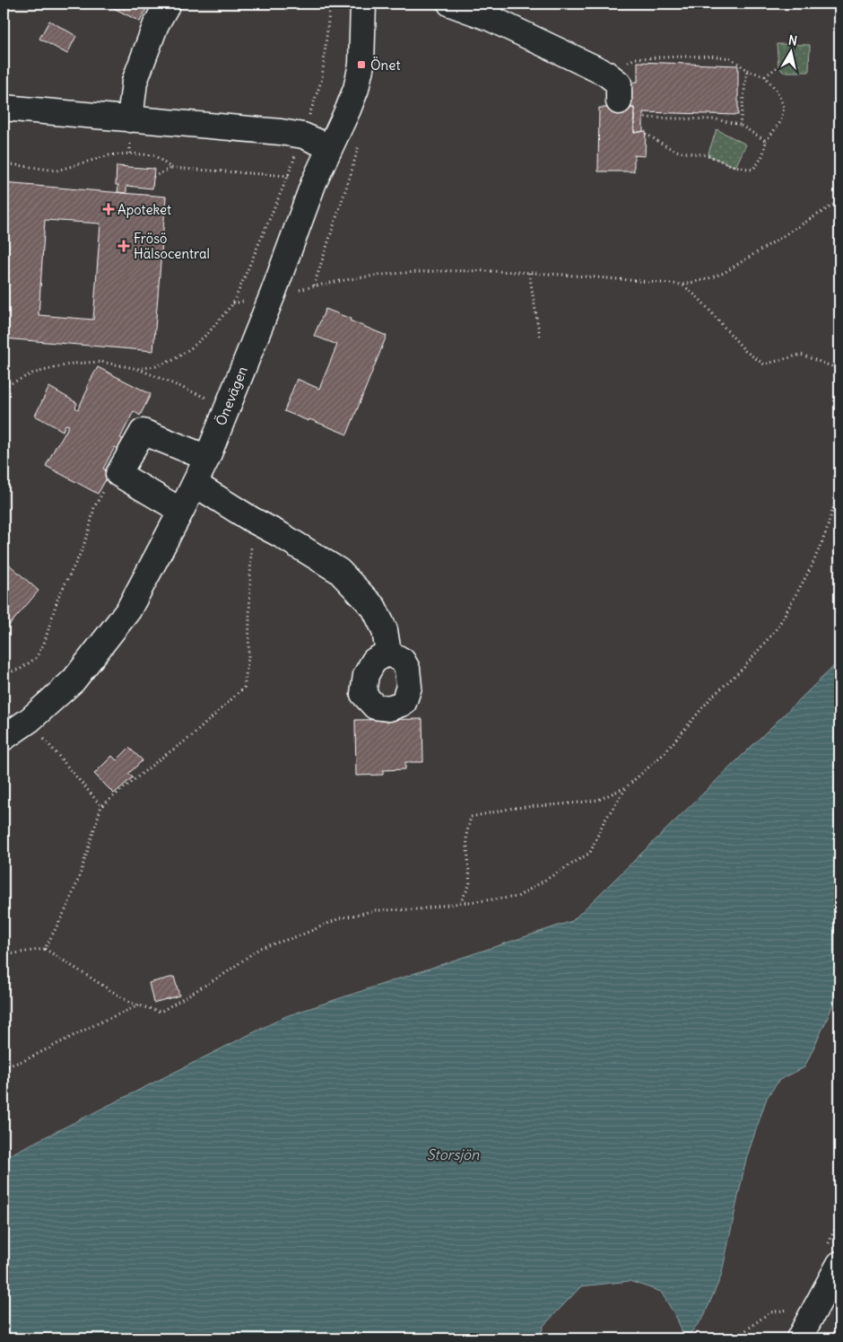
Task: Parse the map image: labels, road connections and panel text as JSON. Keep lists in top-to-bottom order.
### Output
{
  "streets": {
    "street": ["Önevägen"]
  },
  "water": ["Storsjön"],
  "places": {
    "transit": ["Önet"],
    "health": ["Apoteket", "Frösö Hälsocentral"]
  },
  "north": "top"
}
